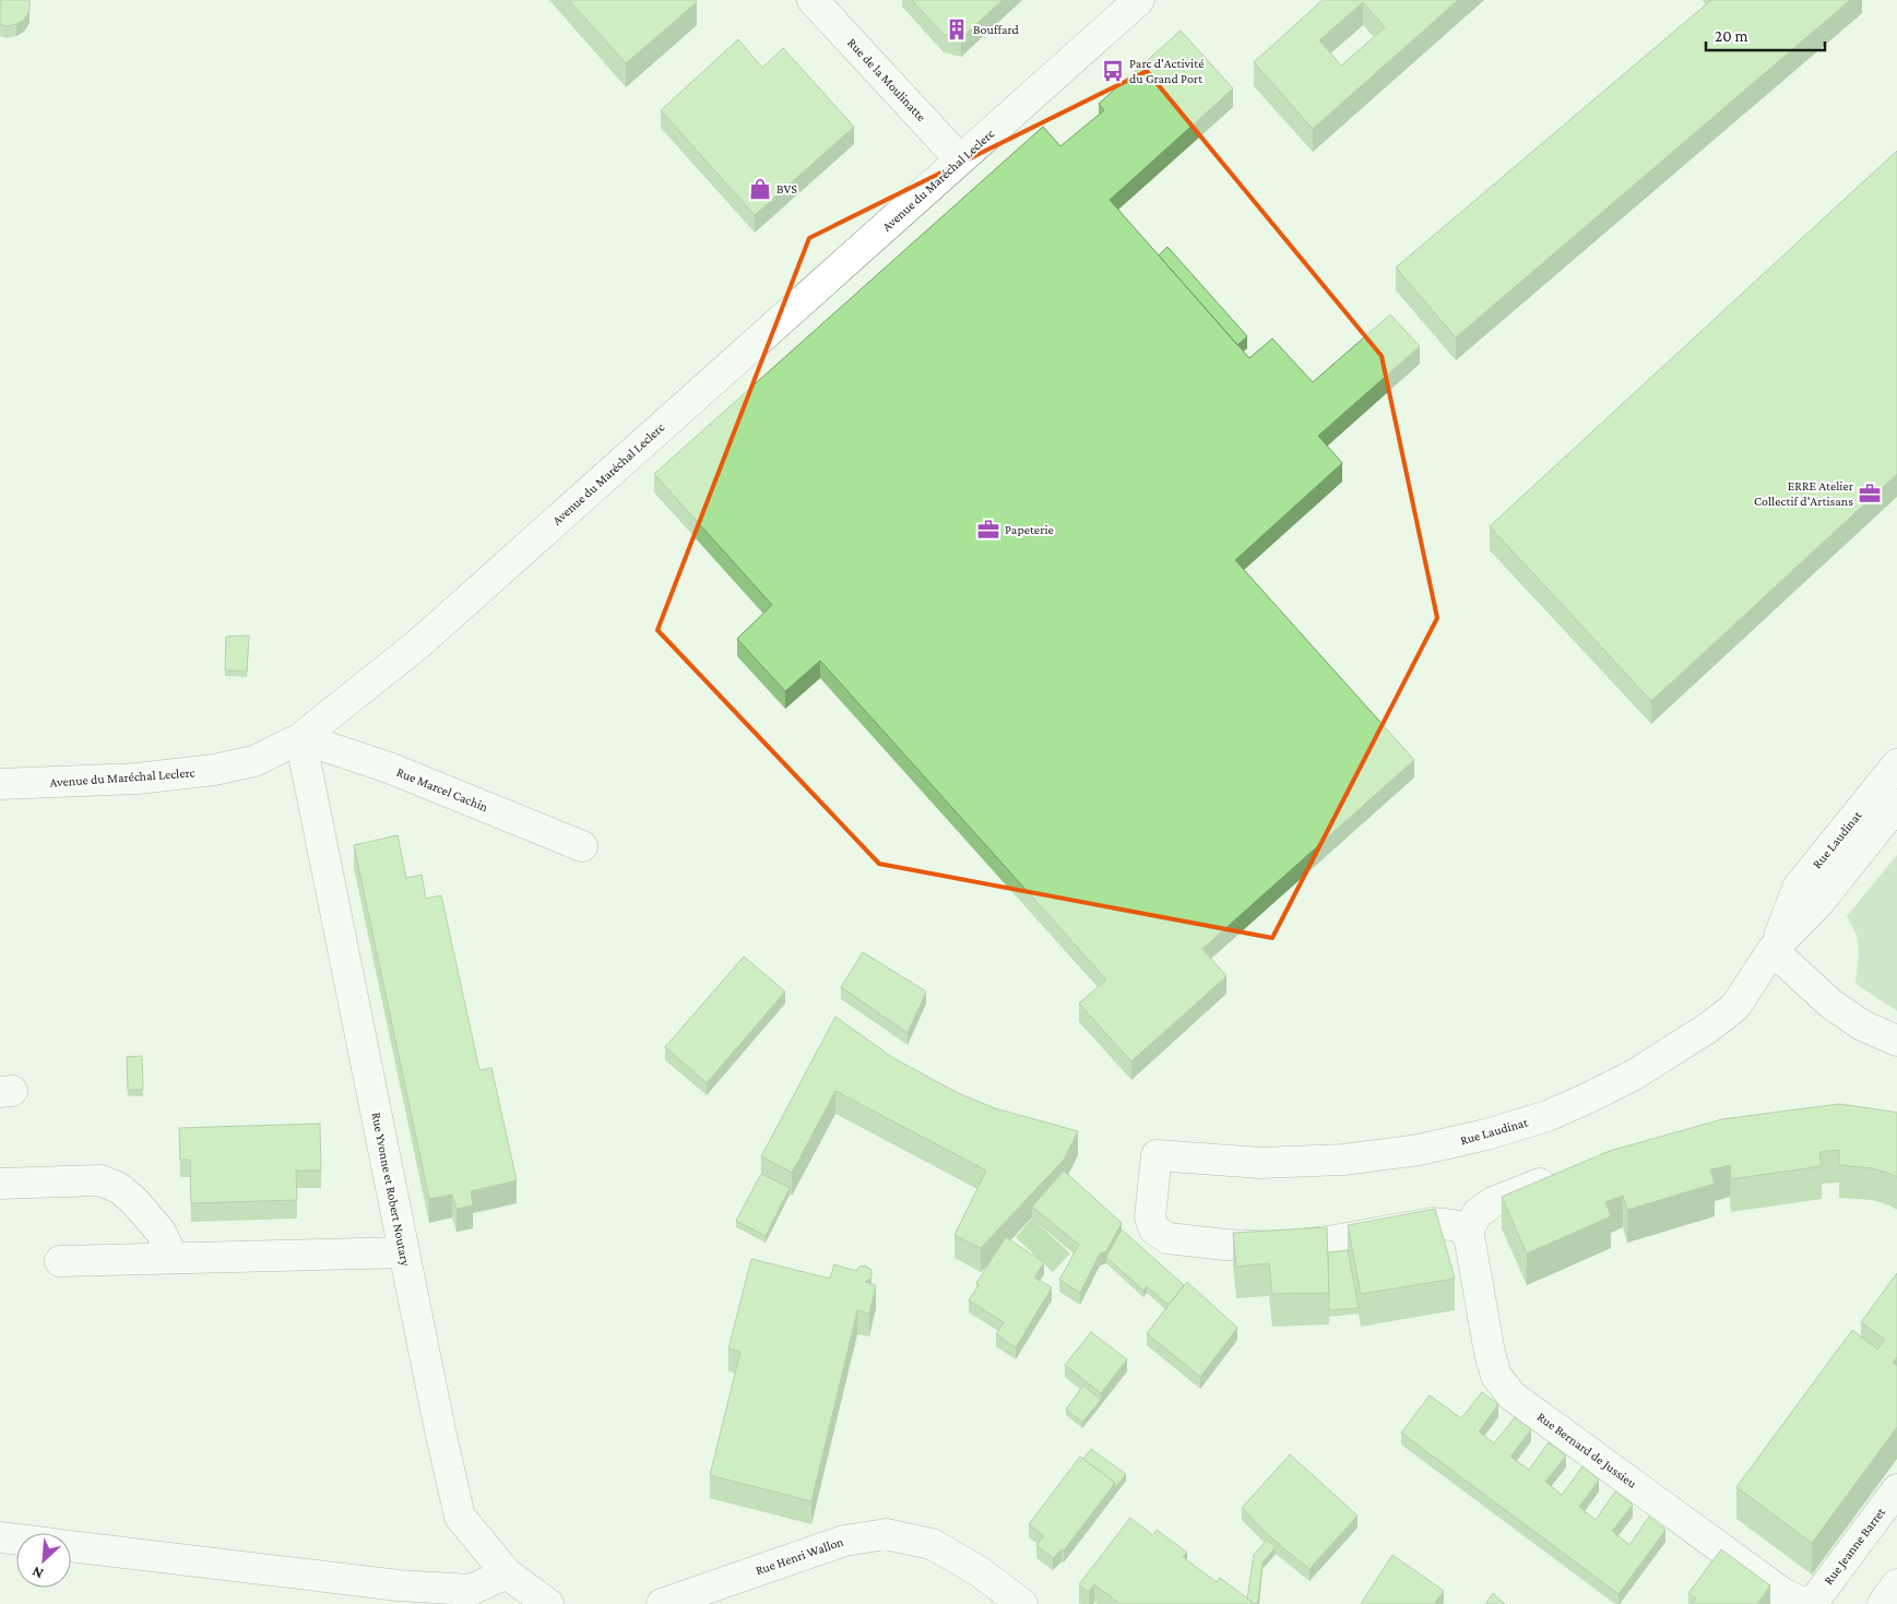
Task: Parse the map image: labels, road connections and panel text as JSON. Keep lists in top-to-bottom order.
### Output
{
  "streets": {
    "street": [
      "Rue de la Moulinatte",
      "Avenue du Maréchal Leclerc",
      "Rue Marcel Cachin",
      "Rue Laudinat",
      "Rue Yvonne et Robert Noutary",
      "Rue Bernard de Jussieu",
      "Rue Jeanne Barret",
      "Rue Henri Wallon"
    ]
  },
  "crossings": [
    ["Rue de la Moulinatte", "Avenue du Maréchal Leclerc"],
    ["Avenue du Maréchal Leclerc", "Rue Marcel Cachin"],
    ["Avenue du Maréchal Leclerc", "Rue Yvonne et Robert Noutary"],
    ["Rue Marcel Cachin", "Rue Yvonne et Robert Noutary"],
    ["Rue Laudinat", "Rue Bernard de Jussieu"]
  ],
  "places": {
    "building": ["Bouffard"],
    "bus stop": ["Parc d'Activité du Grand Port"],
    "shop": ["BVS"],
    "office": ["ERRE Atelier Collectif d'Artisans", "Papeterie"]
  },
  "scale_bar": "20 m",
  "north": "bottom left"
}
